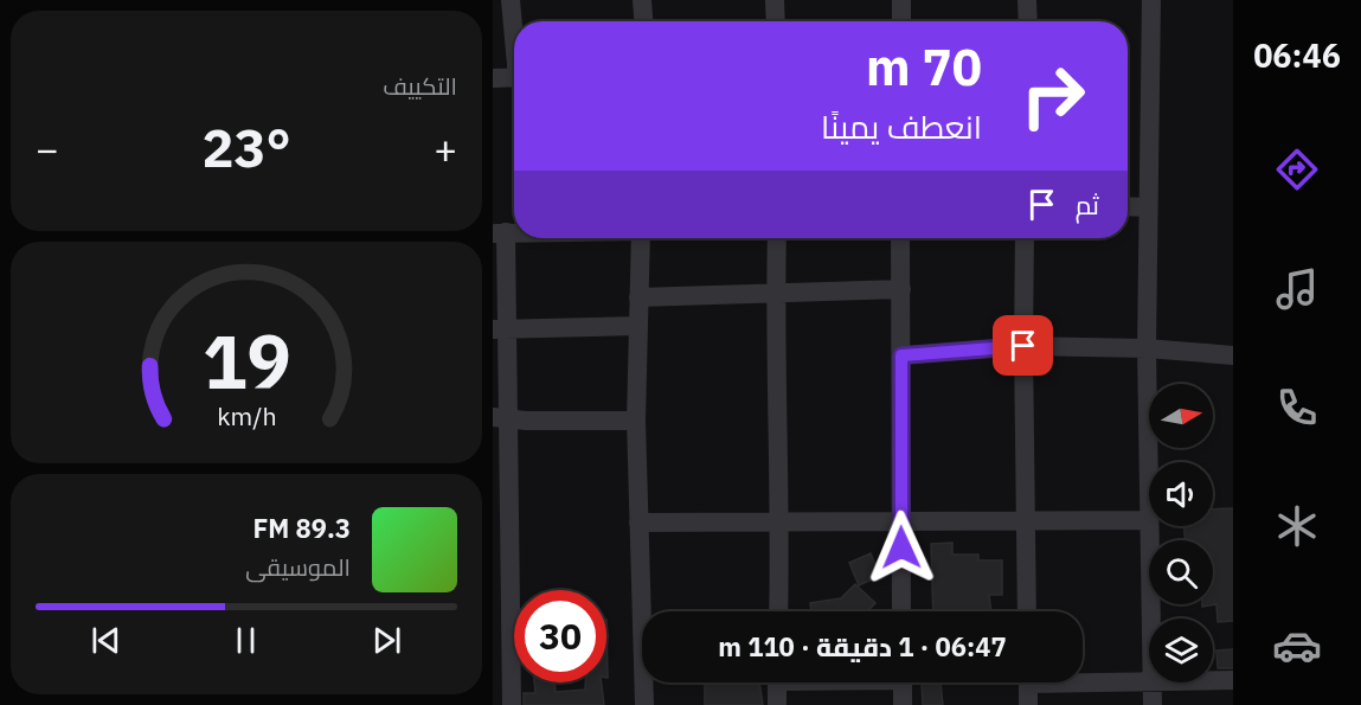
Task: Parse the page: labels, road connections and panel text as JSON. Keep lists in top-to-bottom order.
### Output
{
  "north": "right",
  "page": {
    "tabs": "06:46",
    "tile": "التكييف",
    "turn": ["70 m", "انعطف يمينًا"],
    "heat": ["−", "23°", "+"],
    "then": "ثم",
    "song": ["89.3 FM", "الموسيقى"],
    "limit": "30",
    "trip": "06:47 · 1 دقيقة · 110 m",
    "gauge": ["19", "km/h"]
  }
}
